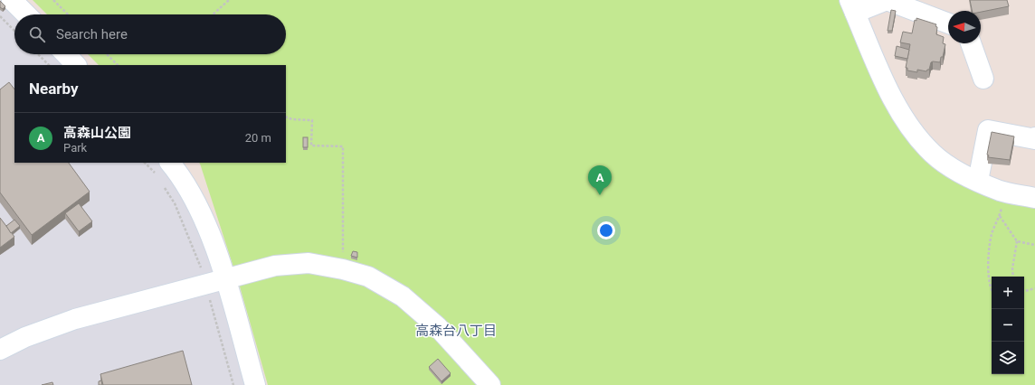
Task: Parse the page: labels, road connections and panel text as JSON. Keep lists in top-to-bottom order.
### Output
{
  "districts": ["高森台八丁目"],
  "north": "left",
  "page": {
    "search": "Search here",
    "heading": "Nearby",
    "list": [
      {
        "mark": "A",
        "name": "高森山公園",
        "note": "Park",
        "value": "20 m"
      }
    ],
    "pins": "A",
    "map_buttons": ["+", "−"]
  }
}
